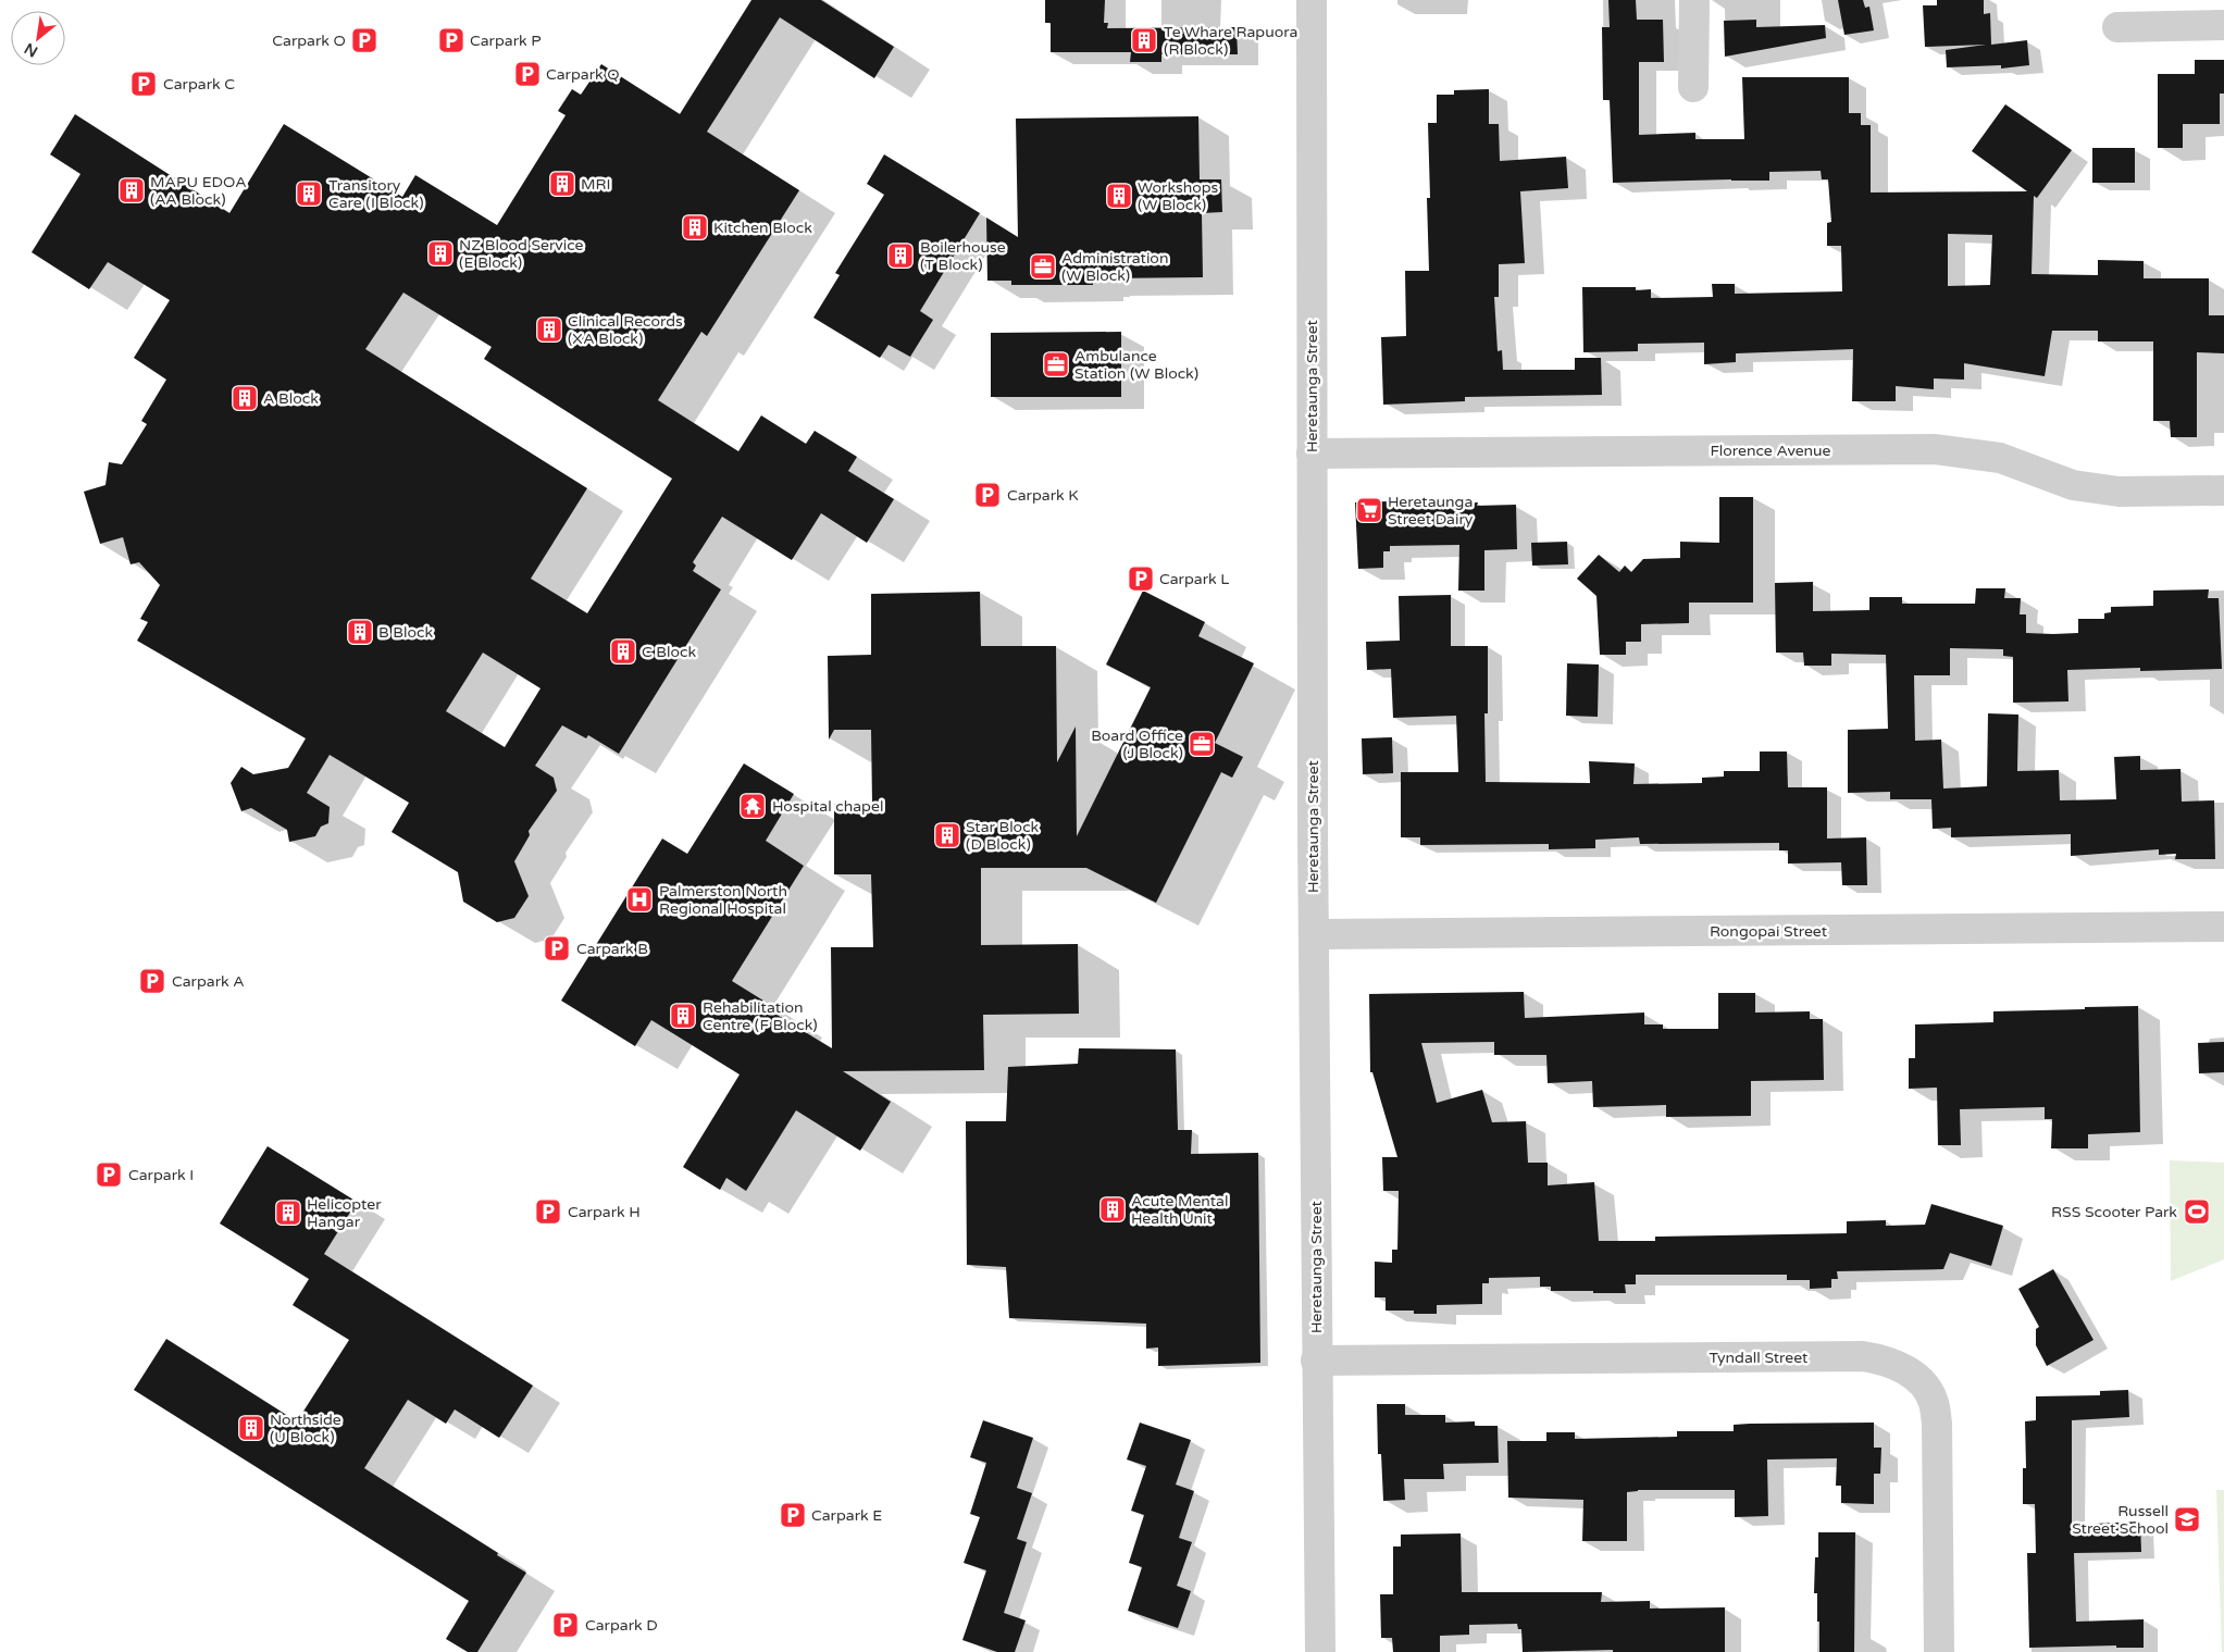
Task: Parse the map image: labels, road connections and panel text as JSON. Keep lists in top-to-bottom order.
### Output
{
  "streets": {
    "street": [
      "Heretaunga Street",
      "Florence Avenue",
      "Rongopai Street",
      "Tyndall Street"
    ]
  },
  "crossings": [
    ["Heretaunga Street", "Florence Avenue"],
    ["Heretaunga Street", "Rongopai Street"],
    ["Heretaunga Street", "Tyndall Street"]
  ],
  "places": {
    "parking": [
      "Carpark O",
      "Carpark P",
      "Carpark Q",
      "Carpark C",
      "Carpark K",
      "Carpark L",
      "Carpark B",
      "Carpark A",
      "Carpark I",
      "Carpark H",
      "Carpark E",
      "Carpark D"
    ],
    "building": [
      "Te Whare Rapuora (R Block)",
      "MRI",
      "MAPU EDOA (AA Block)",
      "Transitory Care (I Block)",
      "Workshops (W Block)",
      "Kitchen Block",
      "NZ Blood Service (E Block)",
      "Boilerhouse (T Block)",
      "Clinical Records (XA Block)",
      "A Block",
      "B Block",
      "C Block",
      "Star Block (D Block)",
      "Rehabilitation Centre (F Block)",
      "Acute Mental Health Unit",
      "Helicopter Hangar",
      "Northside (U Block)"
    ],
    "office": ["Administration (W Block)", "Ambulance Station (W Block)", "Board Office (J Block)"],
    "supermarket": ["Heretaunga Street Dairy"],
    "temple": ["Hospital chapel"],
    "hospital": ["Palmerston North Regional Hospital"],
    "sports": ["RSS Scooter Park"],
    "school or university": ["Russell Street School"]
  },
  "north": "bottom left"
}
